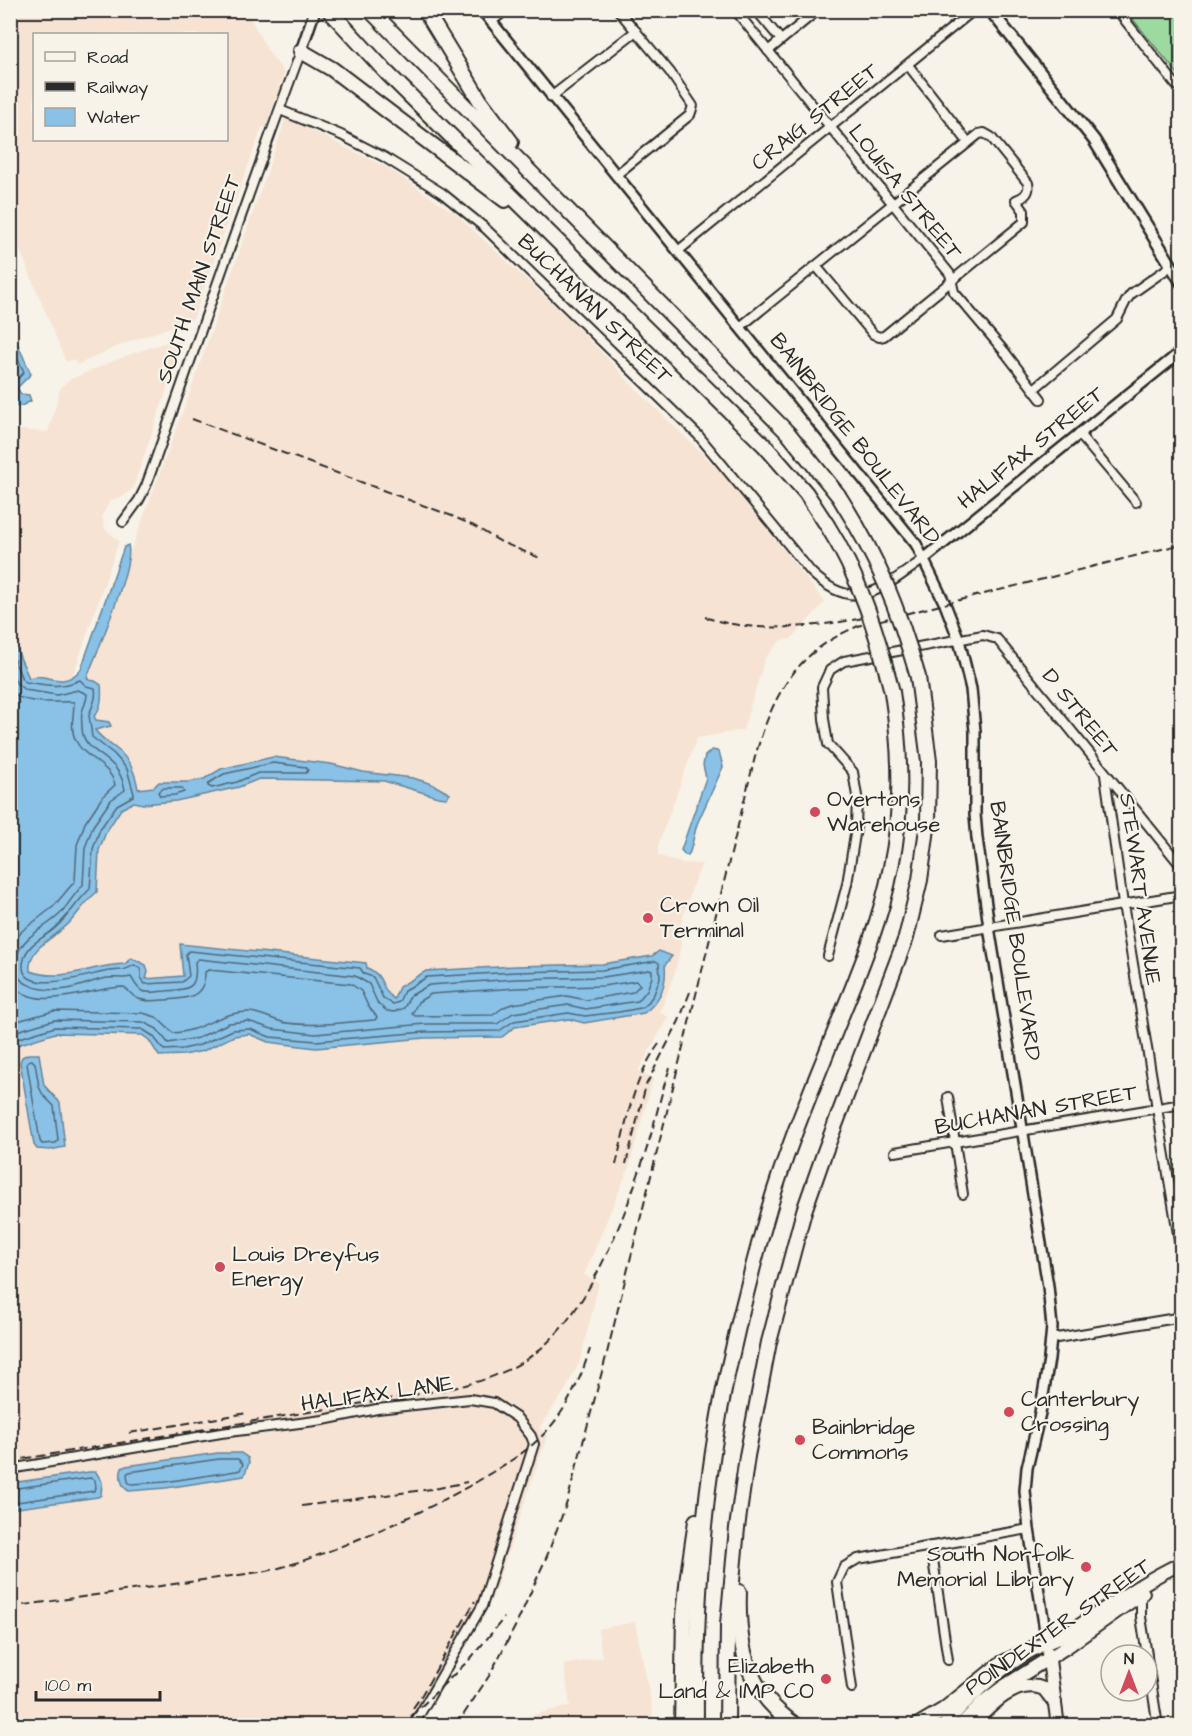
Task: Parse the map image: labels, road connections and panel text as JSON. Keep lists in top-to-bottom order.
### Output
{
  "streets": {
    "main road": ["BAINBRIDGE BOULEVARD", "POINDEXTER STREET"],
    "street": [
      "CRAIG STREET",
      "LOUISA STREET",
      "SOUTH MAIN STREET",
      "BUCHANAN STREET",
      "HALIFAX STREET",
      "D STREET",
      "STEWART AVENUE",
      "HALIFAX LANE"
    ]
  },
  "crossings": [
    ["CRAIG STREET", "LOUISA STREET"],
    ["CRAIG STREET", "BAINBRIDGE BOULEVARD"],
    ["SOUTH MAIN STREET", "BUCHANAN STREET"],
    ["BUCHANAN STREET", "BAINBRIDGE BOULEVARD"],
    ["BUCHANAN STREET", "HALIFAX STREET"],
    ["BUCHANAN STREET", "STEWART AVENUE"],
    ["BAINBRIDGE BOULEVARD", "HALIFAX STREET"],
    ["BAINBRIDGE BOULEVARD", "D STREET"],
    ["BAINBRIDGE BOULEVARD", "POINDEXTER STREET"],
    ["D STREET", "STEWART AVENUE"]
  ],
  "places": [
    "Overtons Warehouse",
    "Crown Oil Terminal",
    "Louis Dreyfus Energy",
    "Canterbury Crossing",
    "Bainbridge Commons",
    "South Norfolk Memorial Library",
    "Elizabeth Land & IMP CO"
  ],
  "legend": ["Road", "Railway", "Water"],
  "scale_bar": "100 m",
  "north": "top"
}
